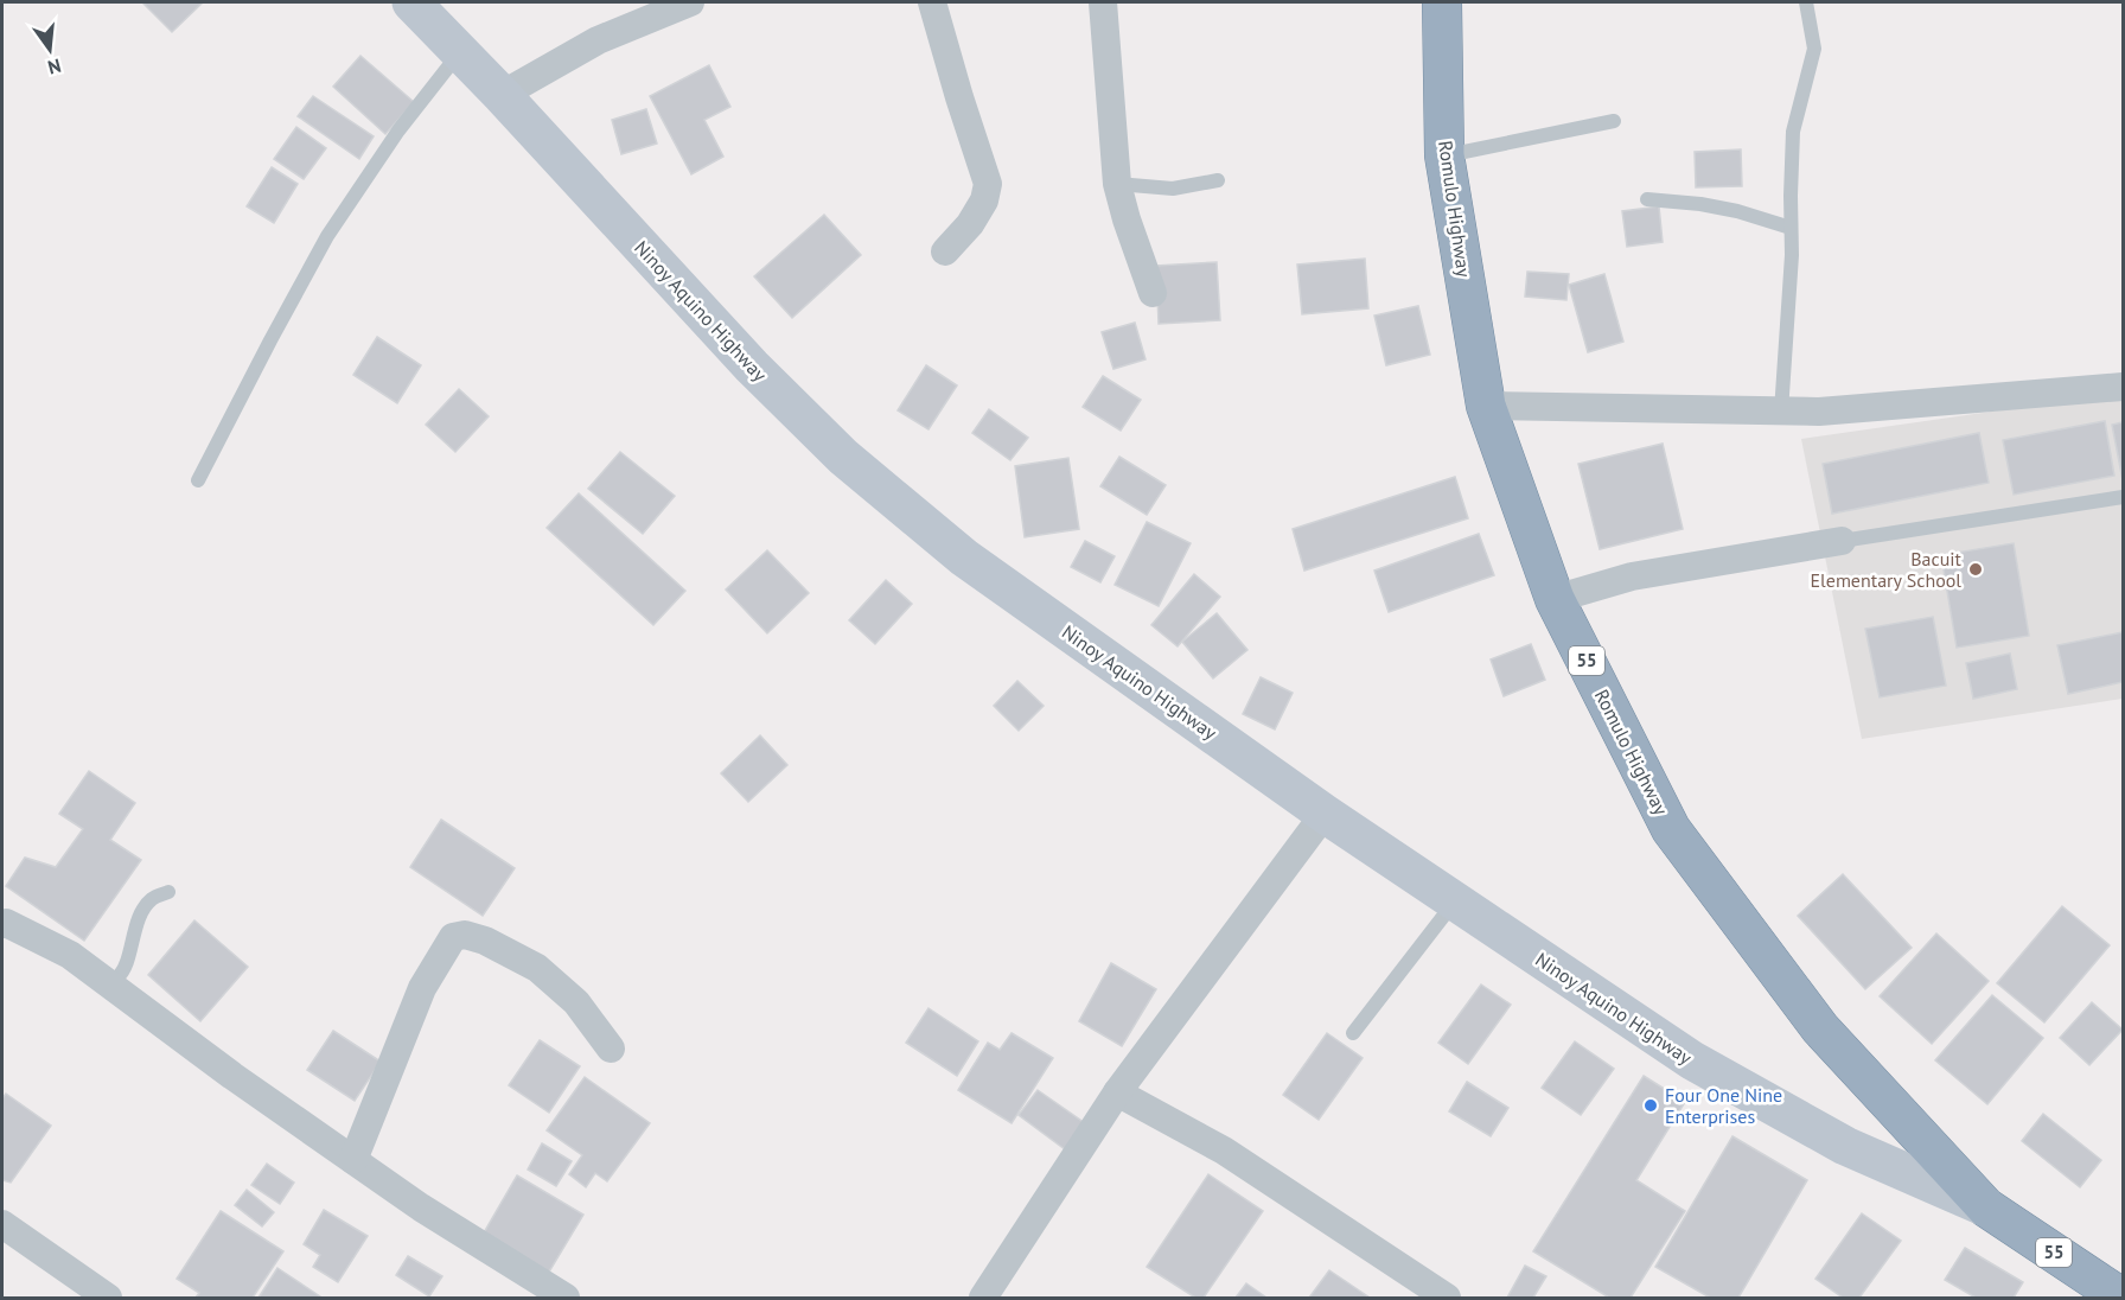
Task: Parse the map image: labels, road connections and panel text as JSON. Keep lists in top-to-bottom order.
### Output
{
  "streets": {
    "highway": ["Romulo Highway", "55"],
    "main road": ["Ninoy Aquino Highway"]
  },
  "crossings": [
    ["Romulo Highway", "Ninoy Aquino Highway"]
  ],
  "places": ["Bacuit Elementary School", "Four One Nine Enterprises"],
  "north": "bottom"
}
